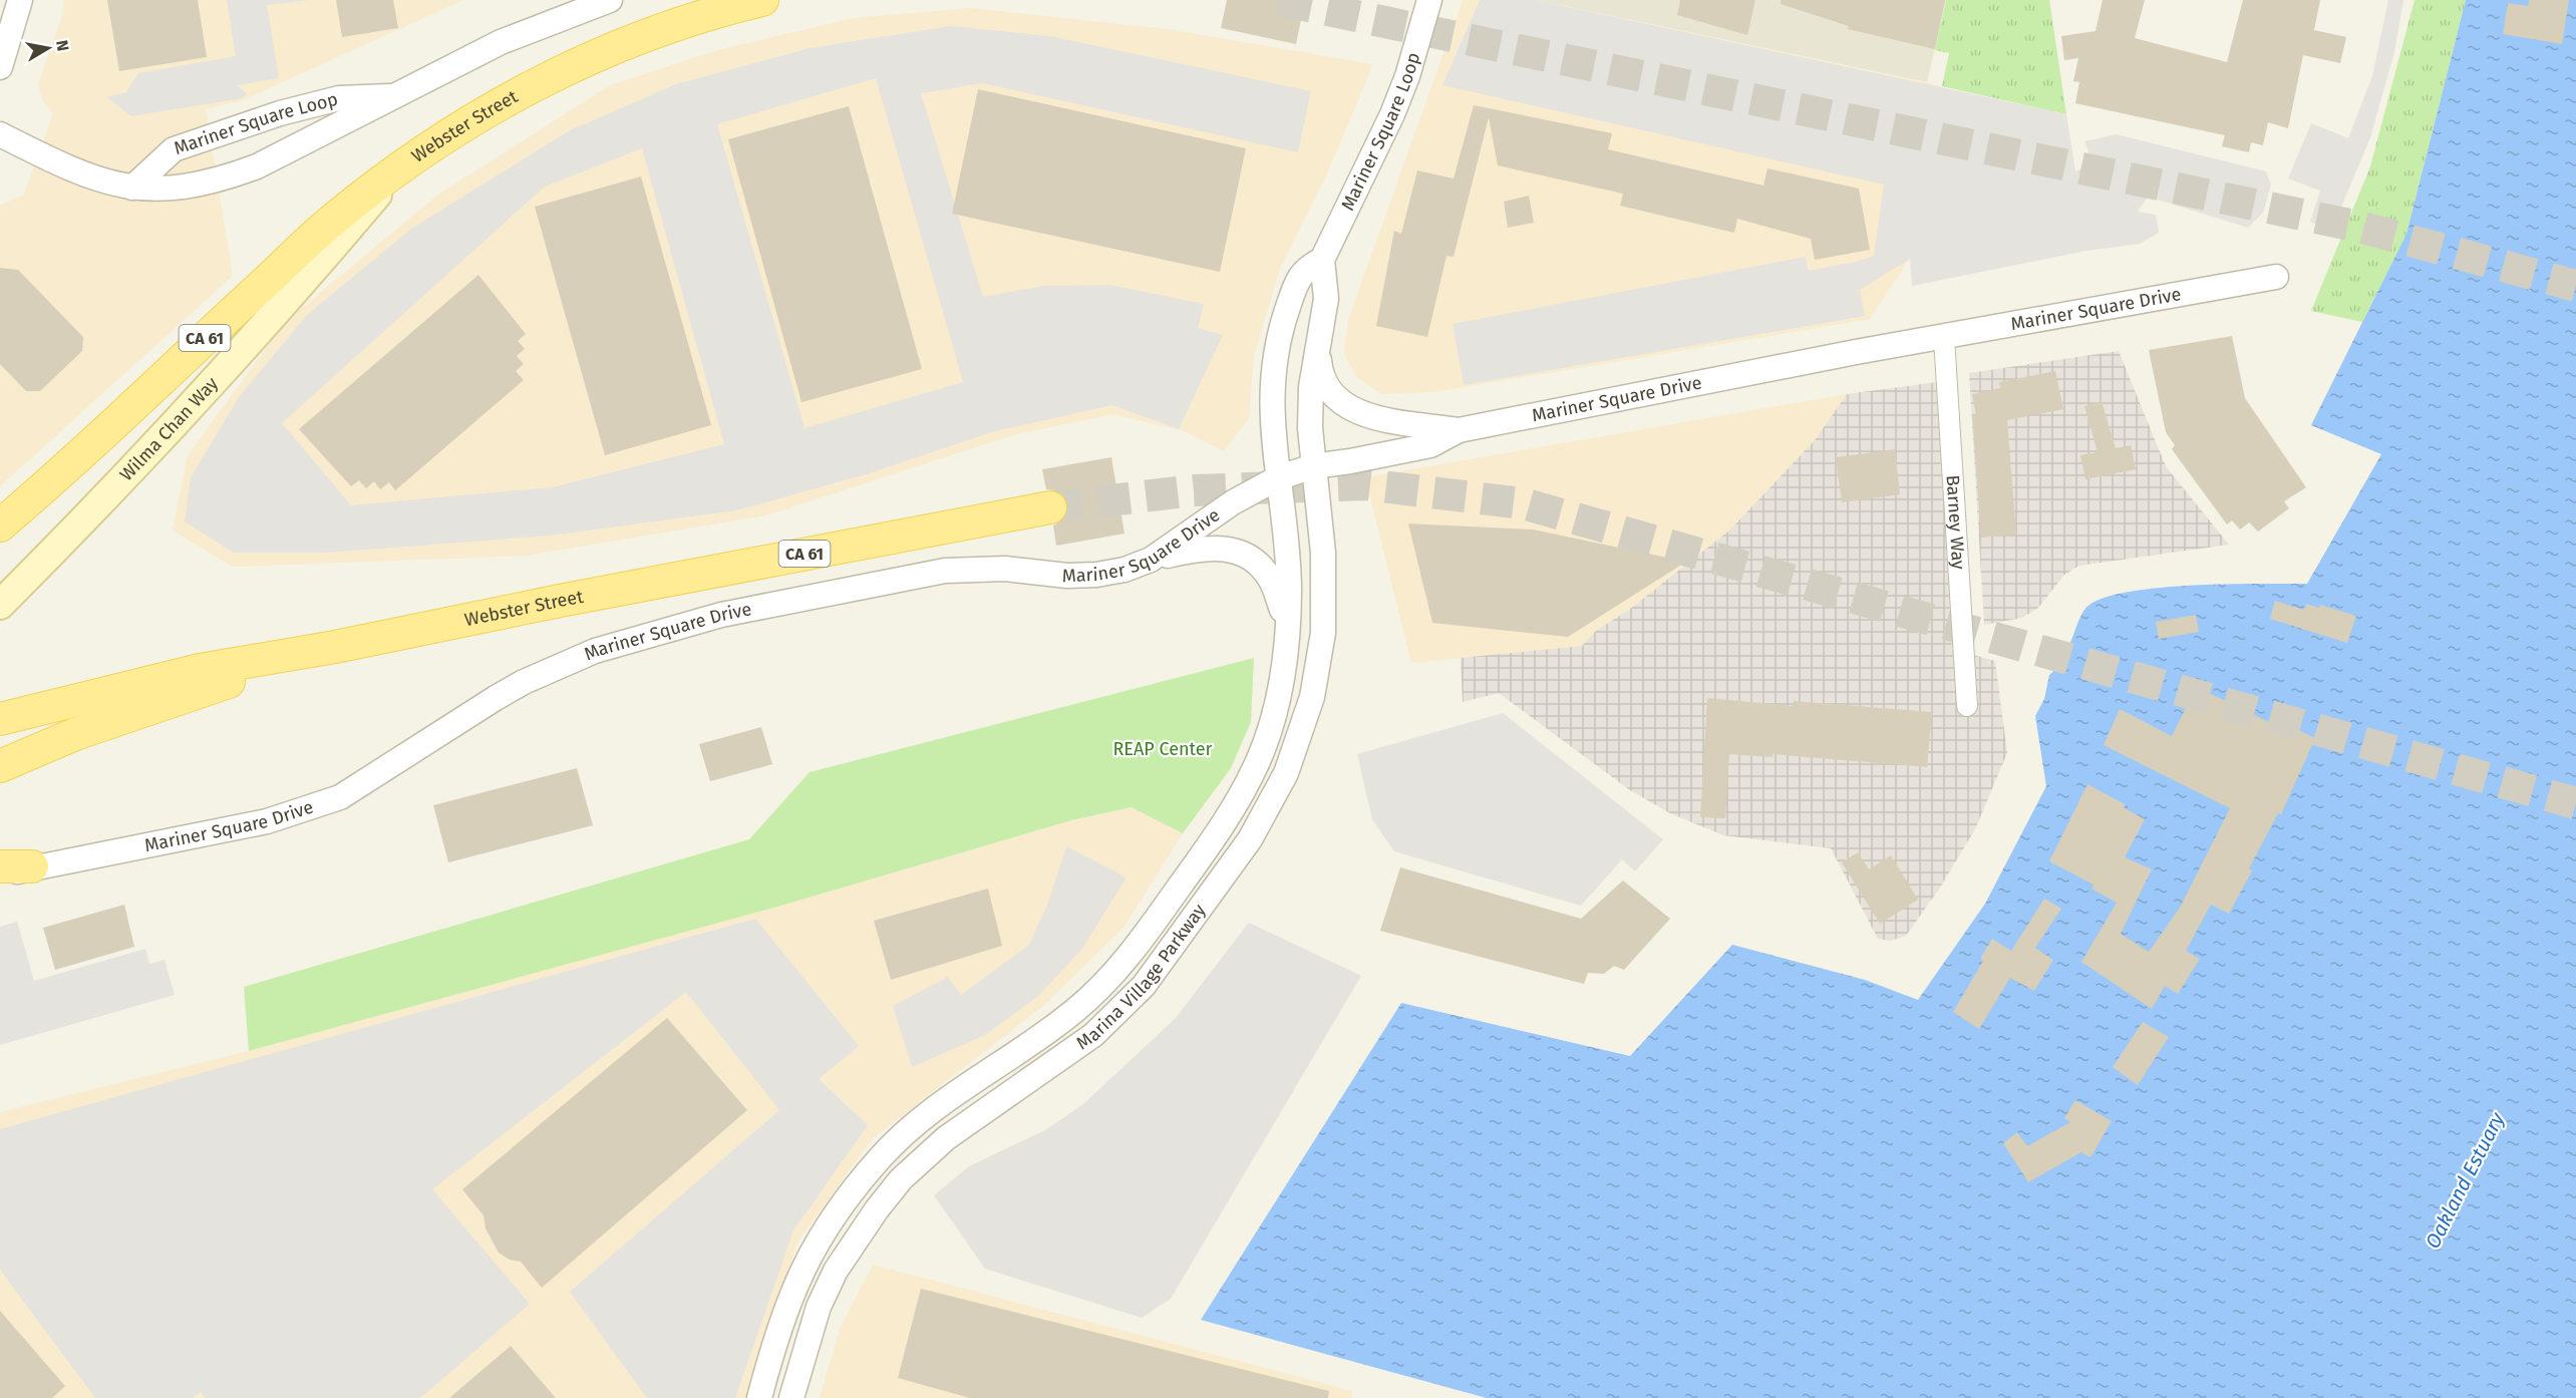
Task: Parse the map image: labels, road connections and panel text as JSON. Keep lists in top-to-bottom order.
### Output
{
  "streets": {
    "main road": ["Webster Street", "CA 61", "Wilma Chan Way"],
    "street": [
      "Mariner Square Loop",
      "Mariner Square Drive",
      "Barney Way",
      "Marina Village Parkway"
    ]
  },
  "crossings": [
    ["Mariner Square Loop", "Mariner Square Drive"],
    ["Mariner Square Loop", "Marina Village Parkway"],
    ["Webster Street", "Wilma Chan Way"],
    ["Mariner Square Drive", "Barney Way"],
    ["Mariner Square Drive", "Marina Village Parkway"]
  ],
  "water": ["Oakland Estuary"],
  "parks": ["REAP Center"],
  "north": "right"
}
